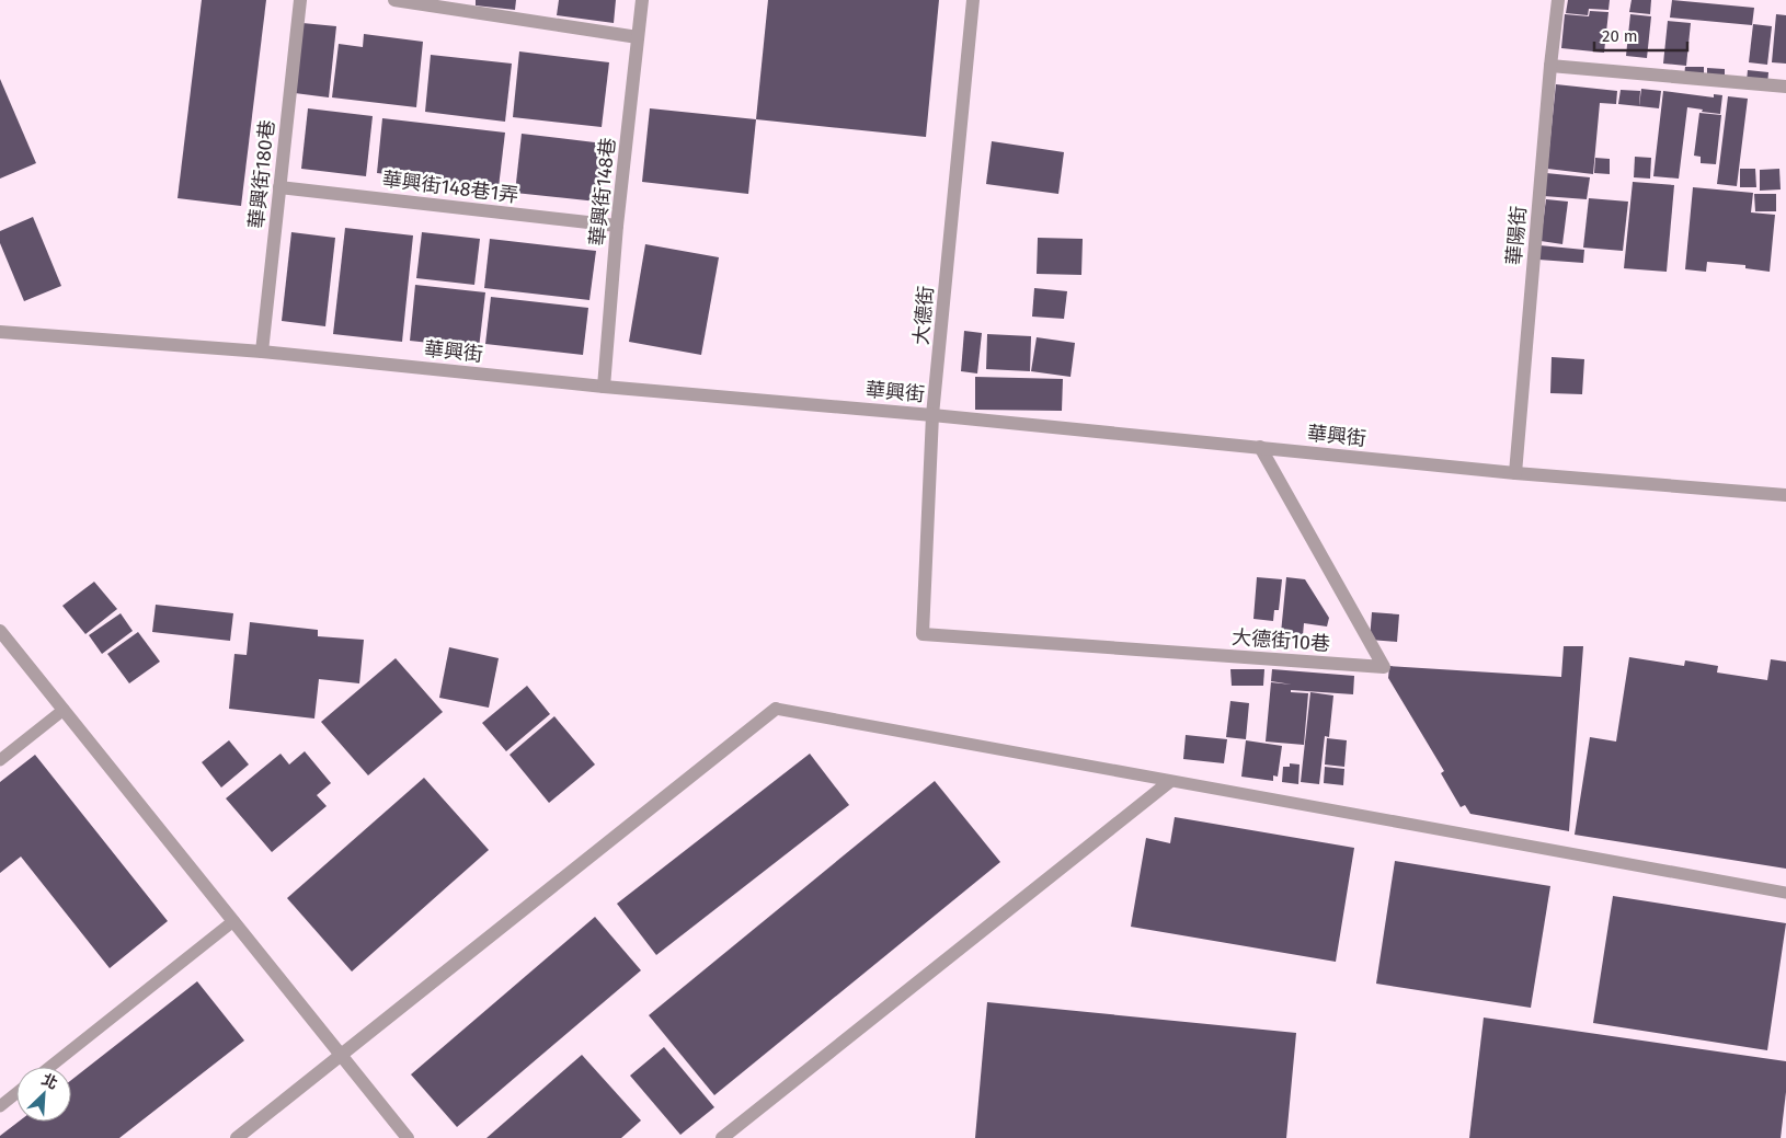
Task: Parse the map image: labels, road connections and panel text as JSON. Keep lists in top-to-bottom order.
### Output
{
  "streets": {
    "street": [
      "華興街180巷",
      "華興街148巷1弄",
      "華興街148巷",
      "華陽街",
      "大德街",
      "華興街",
      "大德街10巷"
    ]
  },
  "crossings": [
    ["華興街180巷", "華興街148巷1弄"],
    ["華興街180巷", "華興街"],
    ["華興街148巷1弄", "華興街148巷"],
    ["華興街148巷", "華興街"],
    ["華陽街", "華興街"],
    ["大德街", "華興街"],
    ["大德街", "大德街10巷"],
    ["華興街", "大德街10巷"]
  ],
  "scale_bar": "20 m",
  "north": "top right"
}
